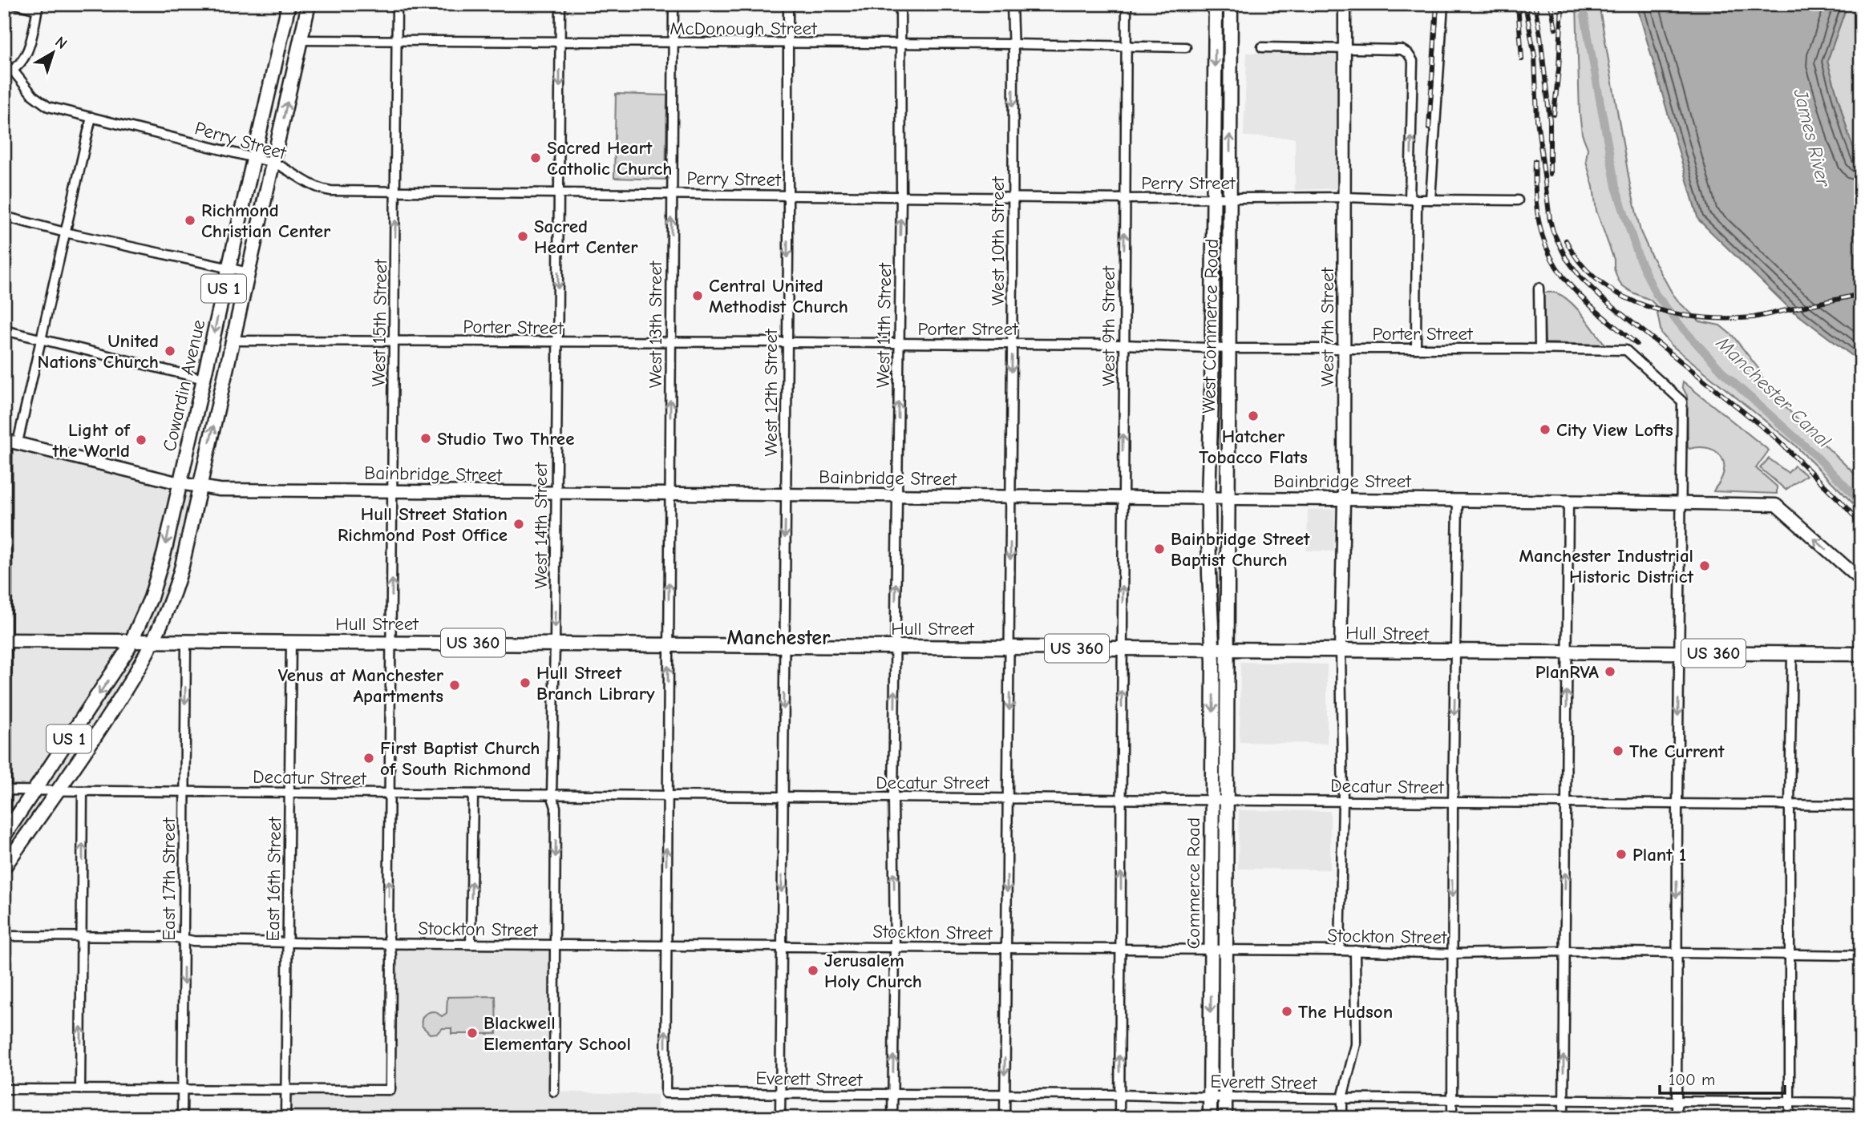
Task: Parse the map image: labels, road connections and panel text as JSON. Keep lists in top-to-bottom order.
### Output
{
  "streets": {
    "main road": [
      "US 1",
      "West Commerce Road",
      "Cowardin Avenue",
      "Hull Street",
      "US 360",
      "Commerce Road"
    ],
    "street": [
      "McDonough Street",
      "Perry Street",
      "West 10th Street",
      "West 15th Street",
      "West 13th Street",
      "West 11th Street",
      "West 9th Street",
      "Porter Street",
      "West 7th Street",
      "West 12th Street",
      "Bainbridge Street",
      "West 14th Street",
      "Decatur Street",
      "East 17th Street",
      "East 16th Street",
      "Stockton Street",
      "Everett Street"
    ]
  },
  "crossings": [
    ["McDonough Street", "West 10th Street"],
    ["McDonough Street", "West 15th Street"],
    ["McDonough Street", "West 13th Street"],
    ["McDonough Street", "West 11th Street"],
    ["McDonough Street", "West 9th Street"],
    ["McDonough Street", "Cowardin Avenue"],
    ["McDonough Street", "West 12th Street"],
    ["McDonough Street", "West 14th Street"],
    ["Perry Street", "West 10th Street"],
    ["Perry Street", "West 15th Street"],
    ["Perry Street", "West 13th Street"],
    ["Perry Street", "West 11th Street"],
    ["Perry Street", "West 9th Street"],
    ["Perry Street", "West Commerce Road"],
    ["Perry Street", "West 7th Street"],
    ["Perry Street", "Cowardin Avenue"],
    ["Perry Street", "West 12th Street"],
    ["Perry Street", "West 14th Street"],
    ["West 10th Street", "Porter Street"],
    ["West 10th Street", "Bainbridge Street"],
    ["West 10th Street", "Hull Street"],
    ["West 10th Street", "Decatur Street"],
    ["West 10th Street", "Stockton Street"],
    ["West 10th Street", "Everett Street"],
    ["US 1", "Cowardin Avenue"],
    ["US 1", "Hull Street"],
    ["US 1", "Decatur Street"],
    ["West 15th Street", "Porter Street"],
    ["West 15th Street", "Bainbridge Street"],
    ["West 15th Street", "Hull Street"],
    ["West 15th Street", "Decatur Street"],
    ["West 15th Street", "East 16th Street"],
    ["West 15th Street", "Stockton Street"],
    ["West 13th Street", "Porter Street"],
    ["West 13th Street", "Bainbridge Street"],
    ["West 13th Street", "Hull Street"],
    ["West 13th Street", "Decatur Street"],
    ["West 13th Street", "Stockton Street"],
    ["West 13th Street", "Everett Street"],
    ["West 11th Street", "Porter Street"],
    ["West 11th Street", "Bainbridge Street"],
    ["West 11th Street", "Hull Street"],
    ["West 11th Street", "Decatur Street"],
    ["West 11th Street", "Stockton Street"],
    ["West 11th Street", "Everett Street"],
    ["West 9th Street", "Porter Street"],
    ["West 9th Street", "Bainbridge Street"],
    ["West 9th Street", "Hull Street"],
    ["West 9th Street", "Decatur Street"],
    ["West 9th Street", "Stockton Street"],
    ["West 9th Street", "Everett Street"],
    ["West Commerce Road", "Porter Street"],
    ["West Commerce Road", "Bainbridge Street"],
    ["West Commerce Road", "Hull Street"],
    ["West Commerce Road", "Commerce Road"],
    ["Porter Street", "West 7th Street"],
    ["Porter Street", "Cowardin Avenue"],
    ["Porter Street", "West 12th Street"],
    ["Porter Street", "Bainbridge Street"],
    ["Porter Street", "West 14th Street"],
    ["West 7th Street", "Bainbridge Street"],
    ["West 7th Street", "Hull Street"],
    ["Cowardin Avenue", "Bainbridge Street"],
    ["Cowardin Avenue", "Hull Street"],
    ["West 12th Street", "Bainbridge Street"],
    ["West 12th Street", "Hull Street"],
    ["West 12th Street", "Decatur Street"],
    ["West 12th Street", "Stockton Street"],
    ["West 12th Street", "Everett Street"],
    ["Bainbridge Street", "West 14th Street"],
    ["West 14th Street", "Hull Street"],
    ["West 14th Street", "Decatur Street"],
    ["West 14th Street", "Stockton Street"],
    ["Hull Street", "East 17th Street"],
    ["Hull Street", "East 16th Street"],
    ["Hull Street", "Commerce Road"],
    ["Decatur Street", "East 17th Street"],
    ["Decatur Street", "East 16th Street"],
    ["Decatur Street", "Commerce Road"],
    ["East 17th Street", "Stockton Street"],
    ["East 16th Street", "Stockton Street"],
    ["Commerce Road", "Stockton Street"],
    ["Commerce Road", "Everett Street"]
  ],
  "one_way": [
    "West 10th Street",
    "West 15th Street",
    "West 13th Street",
    "West 11th Street",
    "West 9th Street",
    "West 12th Street",
    "West 14th Street",
    "East 17th Street"
  ],
  "districts": ["Manchester"],
  "water": ["James River", "Manchester Canal"],
  "places": [
    "Sacred Heart Catholic Church",
    "Richmond Christian Center",
    "Sacred Heart Center",
    "Central United Methodist Church",
    "United Nations Church",
    "Hatcher Tobacco Flats",
    "City View Lofts",
    "Studio Two Three",
    "Light of the World",
    "Hull Street Station Richmond Post Office",
    "Bainbridge Street Baptist Church",
    "Manchester Industrial Historic District",
    "PlanRVA",
    "Hull Street Branch Library",
    "Venus at Manchester Apartments",
    "The Current",
    "First Baptist Church of South Richmond",
    "Plant 1",
    "Jerusalem Holy Church",
    "The Hudson",
    "Blackwell Elementary School"
  ],
  "scale_bar": "100 m",
  "north": "top right"
}
